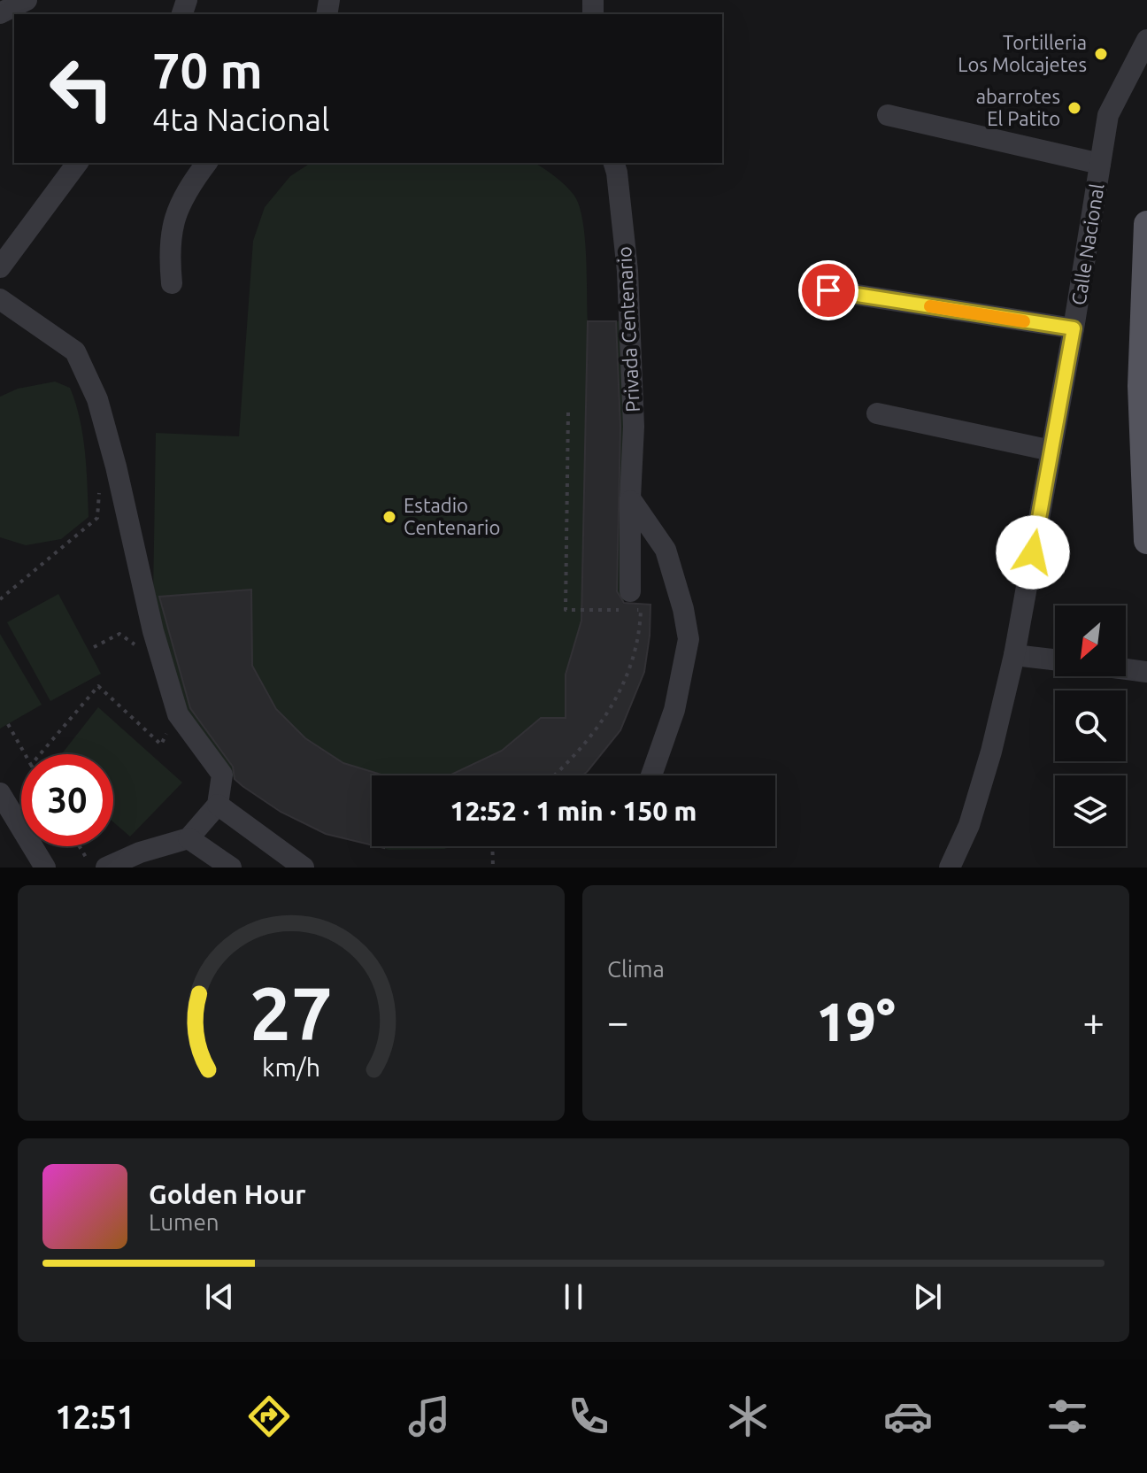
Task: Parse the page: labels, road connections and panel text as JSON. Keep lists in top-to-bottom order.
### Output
{
  "streets": {
    "street": ["Calle Nacional", "Privada Centenario"]
  },
  "places": ["Tortilleria Los Molcajetes", "abarrotes El Patito", "Estadio Centenario"],
  "north": "bottom left",
  "page": {
    "turn": ["70 m", "4ta Nacional"],
    "limit": "30",
    "trip": "12:52 · 1 min · 150 m",
    "tile": "Clima",
    "heat": ["−", "19°", "+"],
    "song": ["Golden Hour", "Lumen"],
    "tabs": "12:51",
    "gauge": ["27", "km/h"]
  }
}
